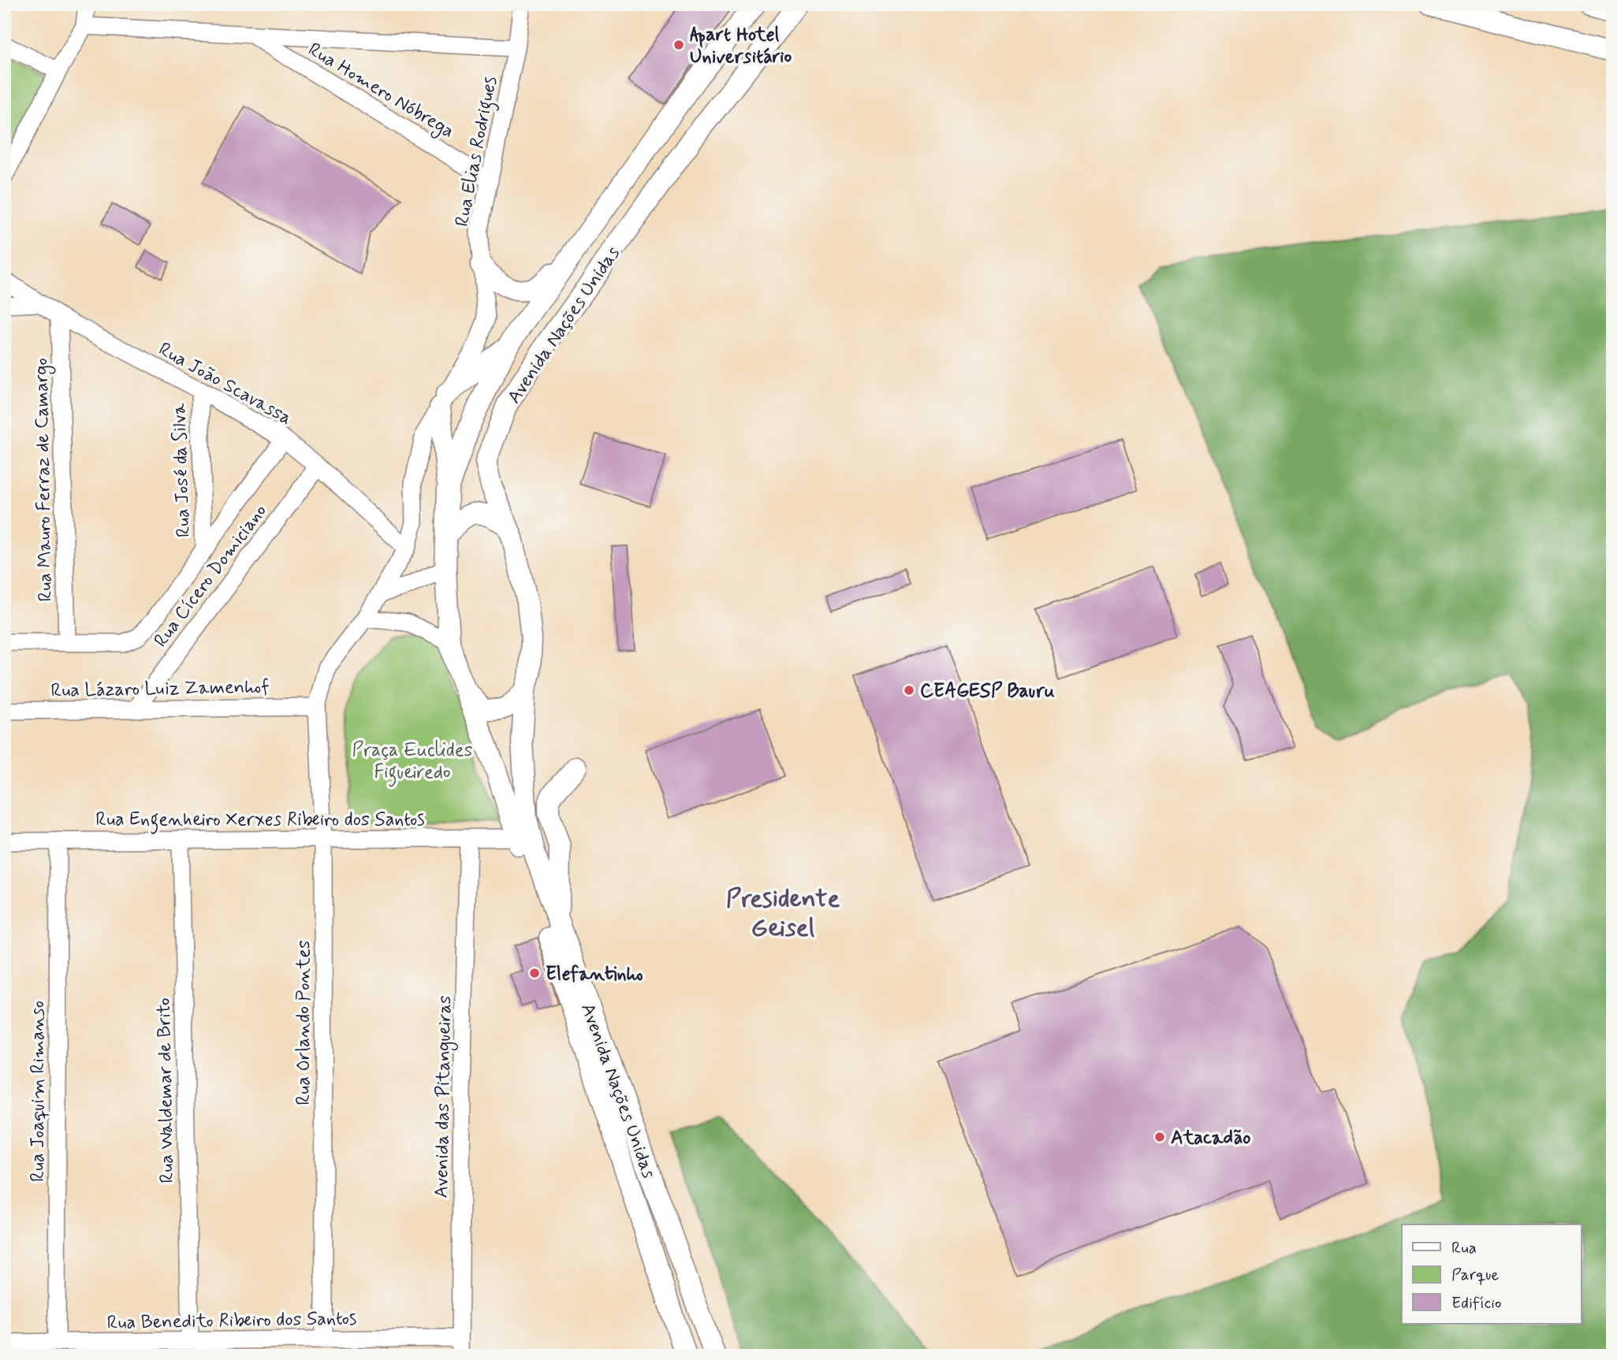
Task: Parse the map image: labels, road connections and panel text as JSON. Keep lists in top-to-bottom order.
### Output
{
  "streets": {
    "main road": ["Avenida Nações Unidas"],
    "street": [
      "Rua Homero Nóbrega",
      "Rua Elias Rodrigues",
      "Rua João Scavassa",
      "Rua José da Silva",
      "Rua Mauro Ferraz de Camargo",
      "Rua Cícero Domiciano",
      "Rua Lázaro Luiz Zamenhof",
      "Rua Engenheiro Xerxes Ribeiro dos Santos",
      "Rua Orlando Pontes",
      "Rua Waldemar de Brito",
      "Rua Joaquim Rimanso",
      "Avenida das Pitangueiras",
      "Rua Benedito Ribeiro dos Santos"
    ]
  },
  "crossings": [
    ["Rua Homero Nóbrega", "Rua Elias Rodrigues"],
    ["Rua Elias Rodrigues", "Rua João Scavassa"],
    ["Rua Elias Rodrigues", "Rua Orlando Pontes"],
    ["Avenida Nações Unidas", "Rua Engenheiro Xerxes Ribeiro dos Santos"],
    ["Rua João Scavassa", "Rua José da Silva"],
    ["Rua João Scavassa", "Rua Mauro Ferraz de Camargo"],
    ["Rua João Scavassa", "Rua Cícero Domiciano"],
    ["Rua João Scavassa", "Rua Orlando Pontes"],
    ["Rua Cícero Domiciano", "Rua Lázaro Luiz Zamenhof"],
    ["Rua Lázaro Luiz Zamenhof", "Rua Orlando Pontes"],
    ["Rua Engenheiro Xerxes Ribeiro dos Santos", "Rua Orlando Pontes"],
    ["Rua Engenheiro Xerxes Ribeiro dos Santos", "Rua Waldemar de Brito"],
    ["Rua Engenheiro Xerxes Ribeiro dos Santos", "Rua Joaquim Rimanso"],
    ["Rua Engenheiro Xerxes Ribeiro dos Santos", "Avenida das Pitangueiras"],
    ["Rua Orlando Pontes", "Rua Benedito Ribeiro dos Santos"],
    ["Rua Waldemar de Brito", "Rua Benedito Ribeiro dos Santos"],
    ["Rua Joaquim Rimanso", "Rua Benedito Ribeiro dos Santos"],
    ["Avenida das Pitangueiras", "Rua Benedito Ribeiro dos Santos"]
  ],
  "districts": ["Presidente Geisel"],
  "parks": ["Praça Euclides Figueiredo"],
  "places": [
    "Apart Hotel Universitário",
    "CEAGESP Bauru",
    "Elefantinho",
    "Atacadão"
  ],
  "legend": ["Rua", "Parque", "Edifício"]
}
